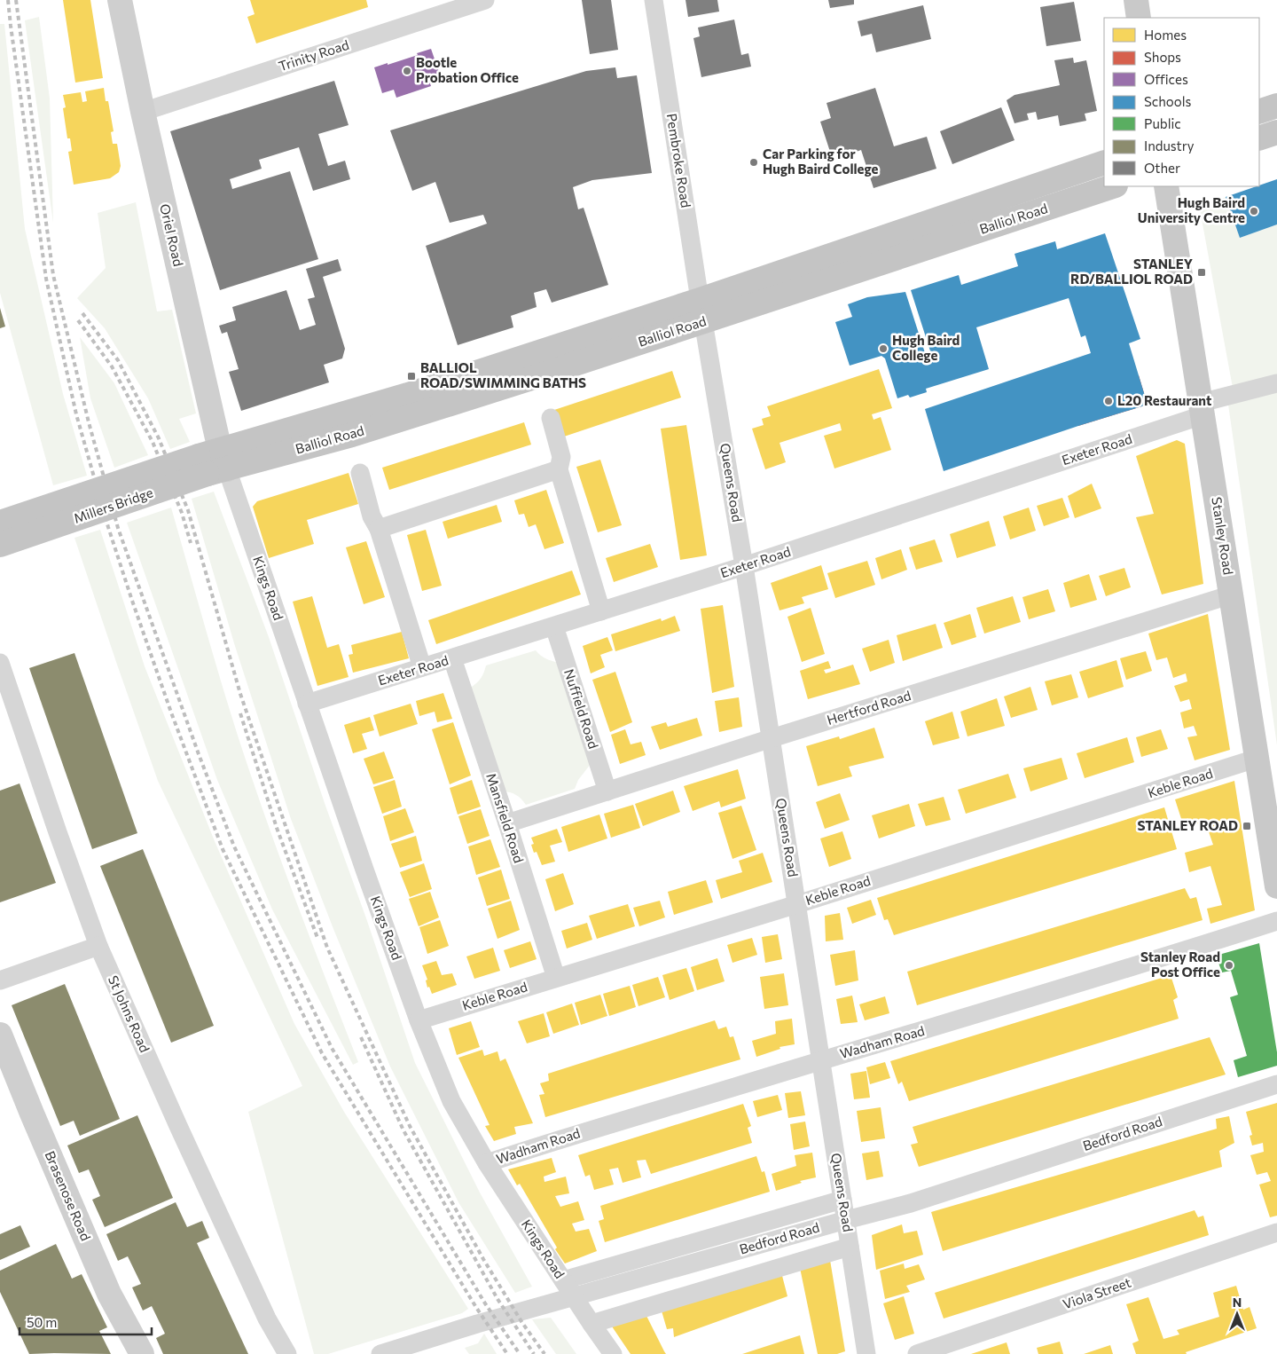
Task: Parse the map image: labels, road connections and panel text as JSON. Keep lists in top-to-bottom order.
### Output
{
  "streets": {
    "highway": ["Balliol Road", "Millers Bridge"],
    "main road": ["Oriel Road", "Stanley Road", "Brasenose Road"],
    "street": [
      "Trinity Road",
      "Pembroke Road",
      "Exeter Road",
      "Queens Road",
      "Kings Road",
      "Hertford Road",
      "Nuffield Road",
      "Keble Road",
      "Mansfield Road",
      "St Johns Road",
      "Wadham Road",
      "Bedford Road",
      "Viola Street"
    ]
  },
  "crossings": [
    ["Trinity Road", "Oriel Road"],
    ["Pembroke Road", "Balliol Road"],
    ["Pembroke Road", "Queens Road"],
    ["Balliol Road", "Oriel Road"],
    ["Balliol Road", "Queens Road"],
    ["Balliol Road", "Millers Bridge"],
    ["Balliol Road", "Kings Road"],
    ["Oriel Road", "Millers Bridge"],
    ["Oriel Road", "Kings Road"],
    ["Exeter Road", "Queens Road"],
    ["Exeter Road", "Stanley Road"],
    ["Exeter Road", "Kings Road"],
    ["Exeter Road", "Nuffield Road"],
    ["Exeter Road", "Mansfield Road"],
    ["Queens Road", "Hertford Road"],
    ["Queens Road", "Keble Road"],
    ["Queens Road", "Wadham Road"],
    ["Queens Road", "Bedford Road"],
    ["Millers Bridge", "Kings Road"],
    ["Stanley Road", "Hertford Road"],
    ["Stanley Road", "Keble Road"],
    ["Kings Road", "Keble Road"],
    ["Kings Road", "Wadham Road"],
    ["Kings Road", "Bedford Road"],
    ["Hertford Road", "Nuffield Road"],
    ["Hertford Road", "Mansfield Road"],
    ["Keble Road", "Mansfield Road"]
  ],
  "places": {
    "other": [
      "Bootle Probation Office",
      "Car Parking for Hugh Baird College",
      "Hugh Baird University Centre",
      "Hugh Baird College",
      "L20 Restaurant",
      "Stanley Road Post Office"
    ],
    "transit": ["STANLEY RD/BALLIOL ROAD", "BALLIOL ROAD/SWIMMING BATHS", "STANLEY ROAD"]
  },
  "legend": [
    "Homes",
    "Shops",
    "Offices",
    "Schools",
    "Public",
    "Industry",
    "Other"
  ],
  "scale_bar": "50 m",
  "north": "top"
}
